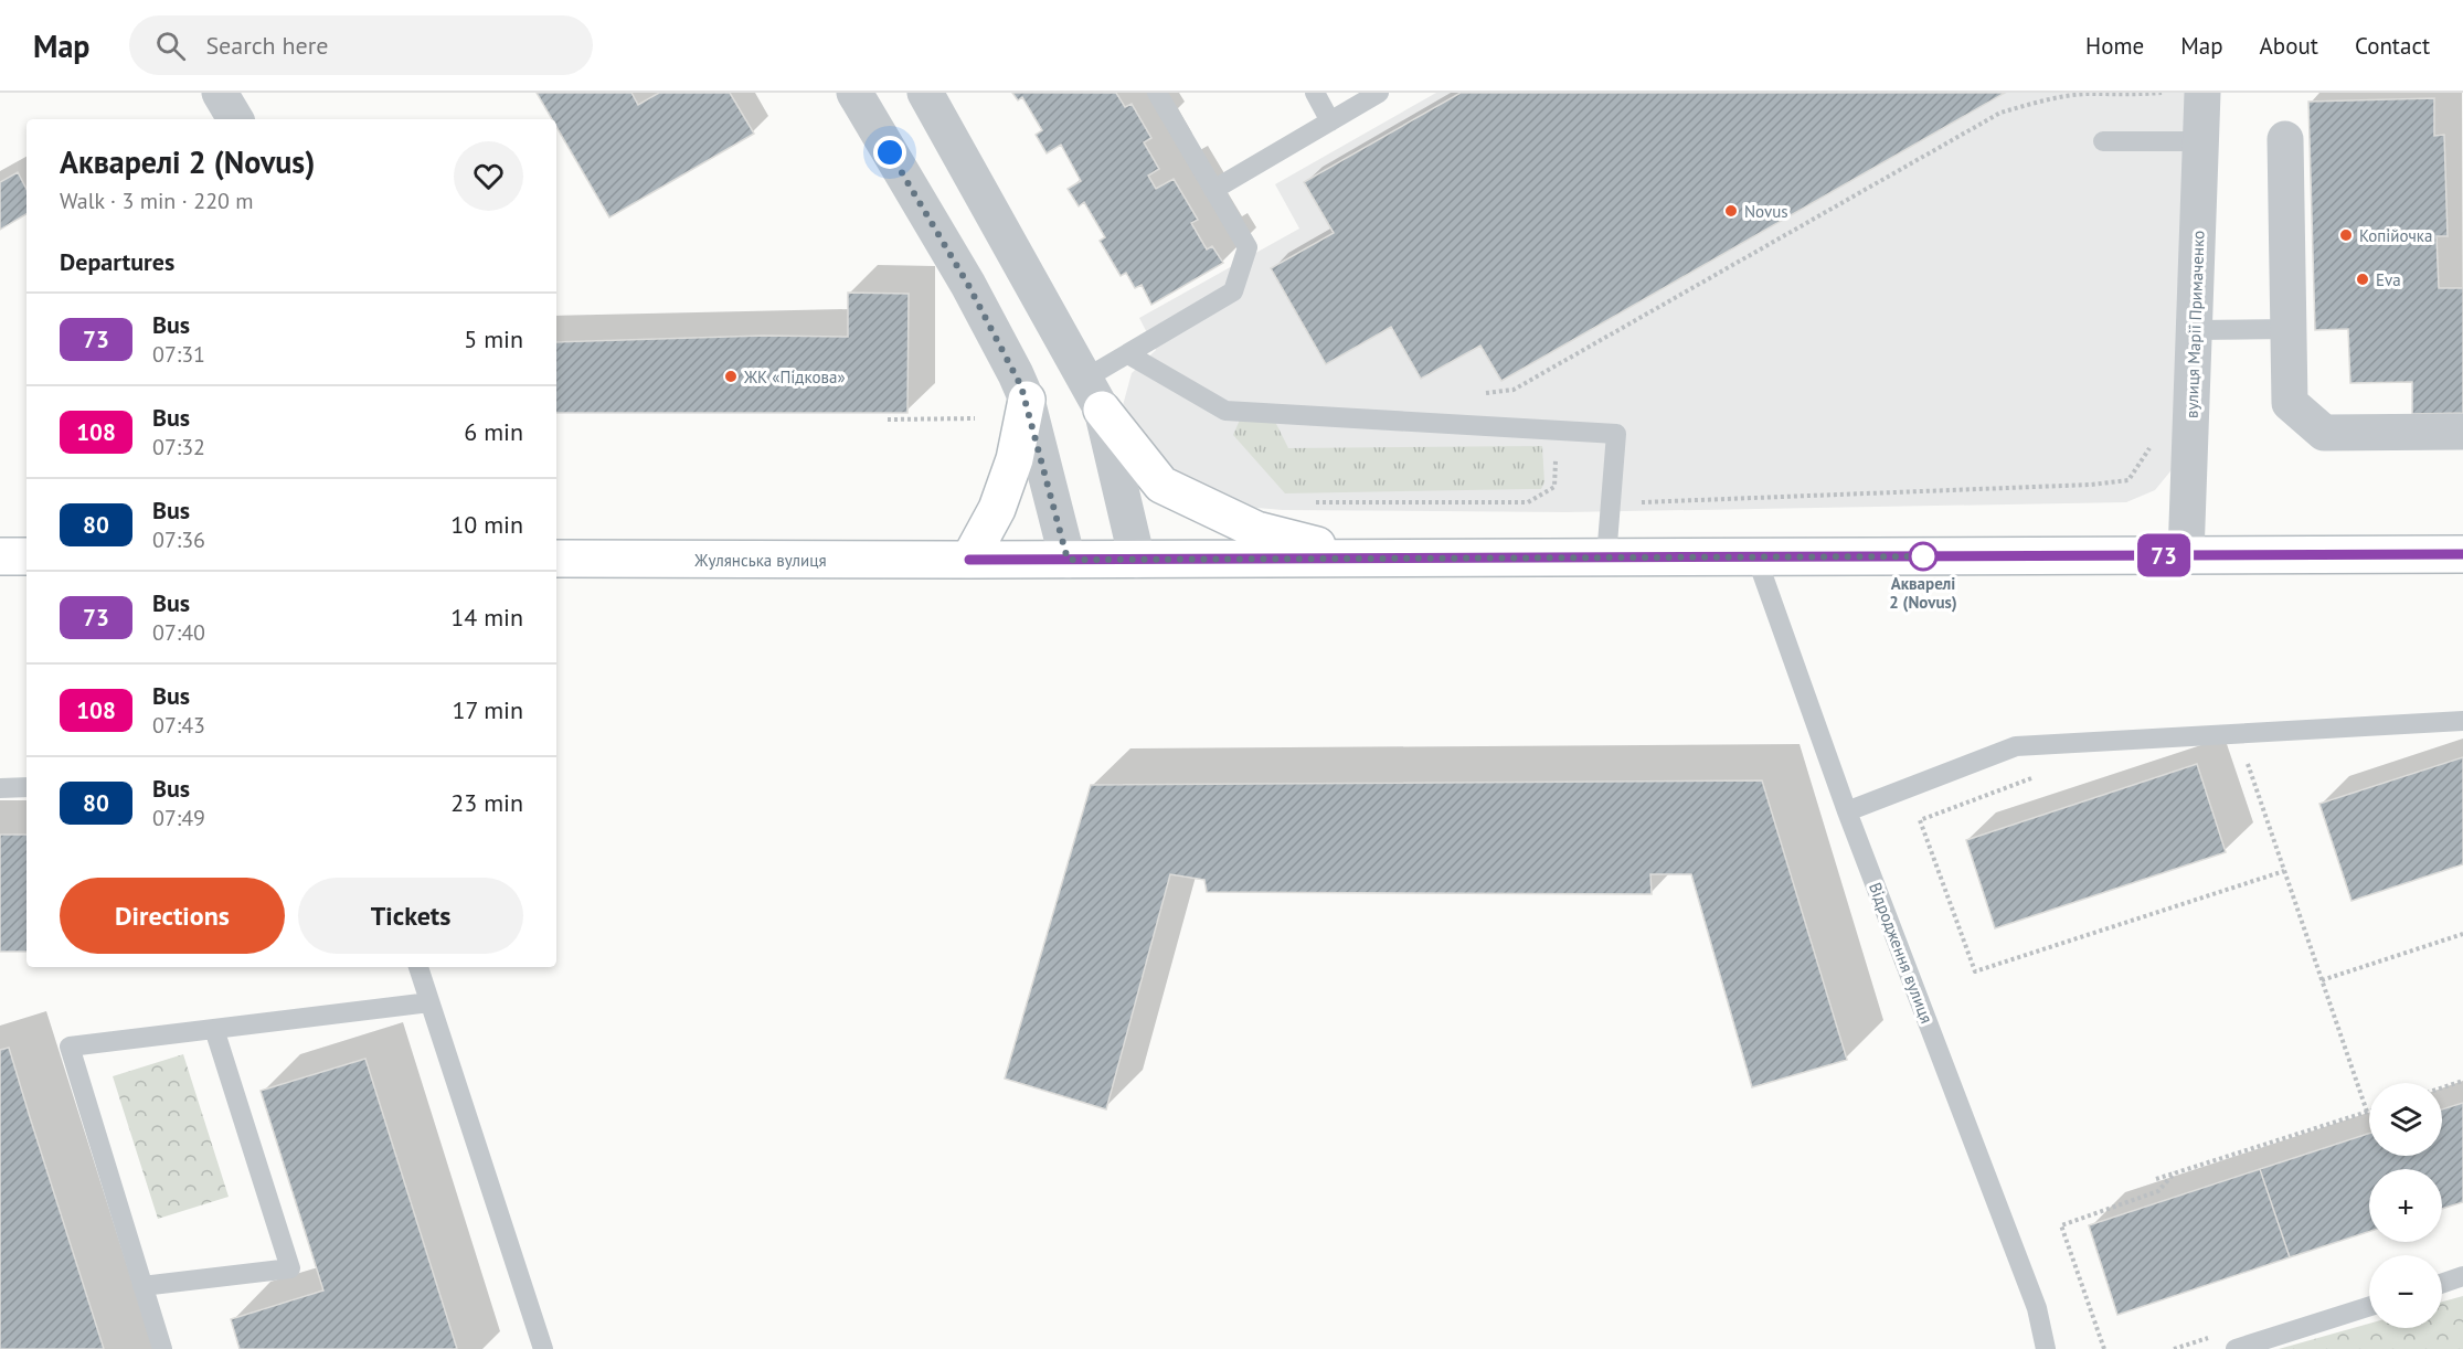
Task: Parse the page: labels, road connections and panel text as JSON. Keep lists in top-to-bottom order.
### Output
{
  "streets": {
    "main road": ["Жулянська вулиця"],
    "street": ["вулиця Марії Примаченко"],
    "lane": ["Відродження вулиця"]
  },
  "places": [
    "Novus",
    "Копійочка",
    "Eva",
    "ЖК «Підкова»",
    "Акварелі 2 (Novus)"
  ],
  "lines": ["bus line 73"],
  "page": {
    "header": "Map",
    "search": "Search here",
    "nav": [
      "Home",
      "Map",
      "About",
      "Contact"
    ],
    "on_map": "73",
    "heading": [
      ["Акварелі 2 (Novus)", "Walk · 3 min · 220 m"],
      "Departures"
    ],
    "list": [
      {
        "mark": "73",
        "name": "Bus",
        "note": "07:31",
        "value": "5 min"
      },
      {
        "mark": "108",
        "name": "Bus",
        "note": "07:32",
        "value": "6 min"
      },
      {
        "mark": "80",
        "name": "Bus",
        "note": "07:36",
        "value": "10 min"
      },
      {
        "mark": "73",
        "name": "Bus",
        "note": "07:40",
        "value": "14 min"
      },
      {
        "mark": "108",
        "name": "Bus",
        "note": "07:43",
        "value": "17 min"
      },
      {
        "mark": "80",
        "name": "Bus",
        "note": "07:49",
        "value": "23 min"
      }
    ],
    "buttons": ["Directions", "Tickets"],
    "map_buttons": ["+", "−"]
  }
}
